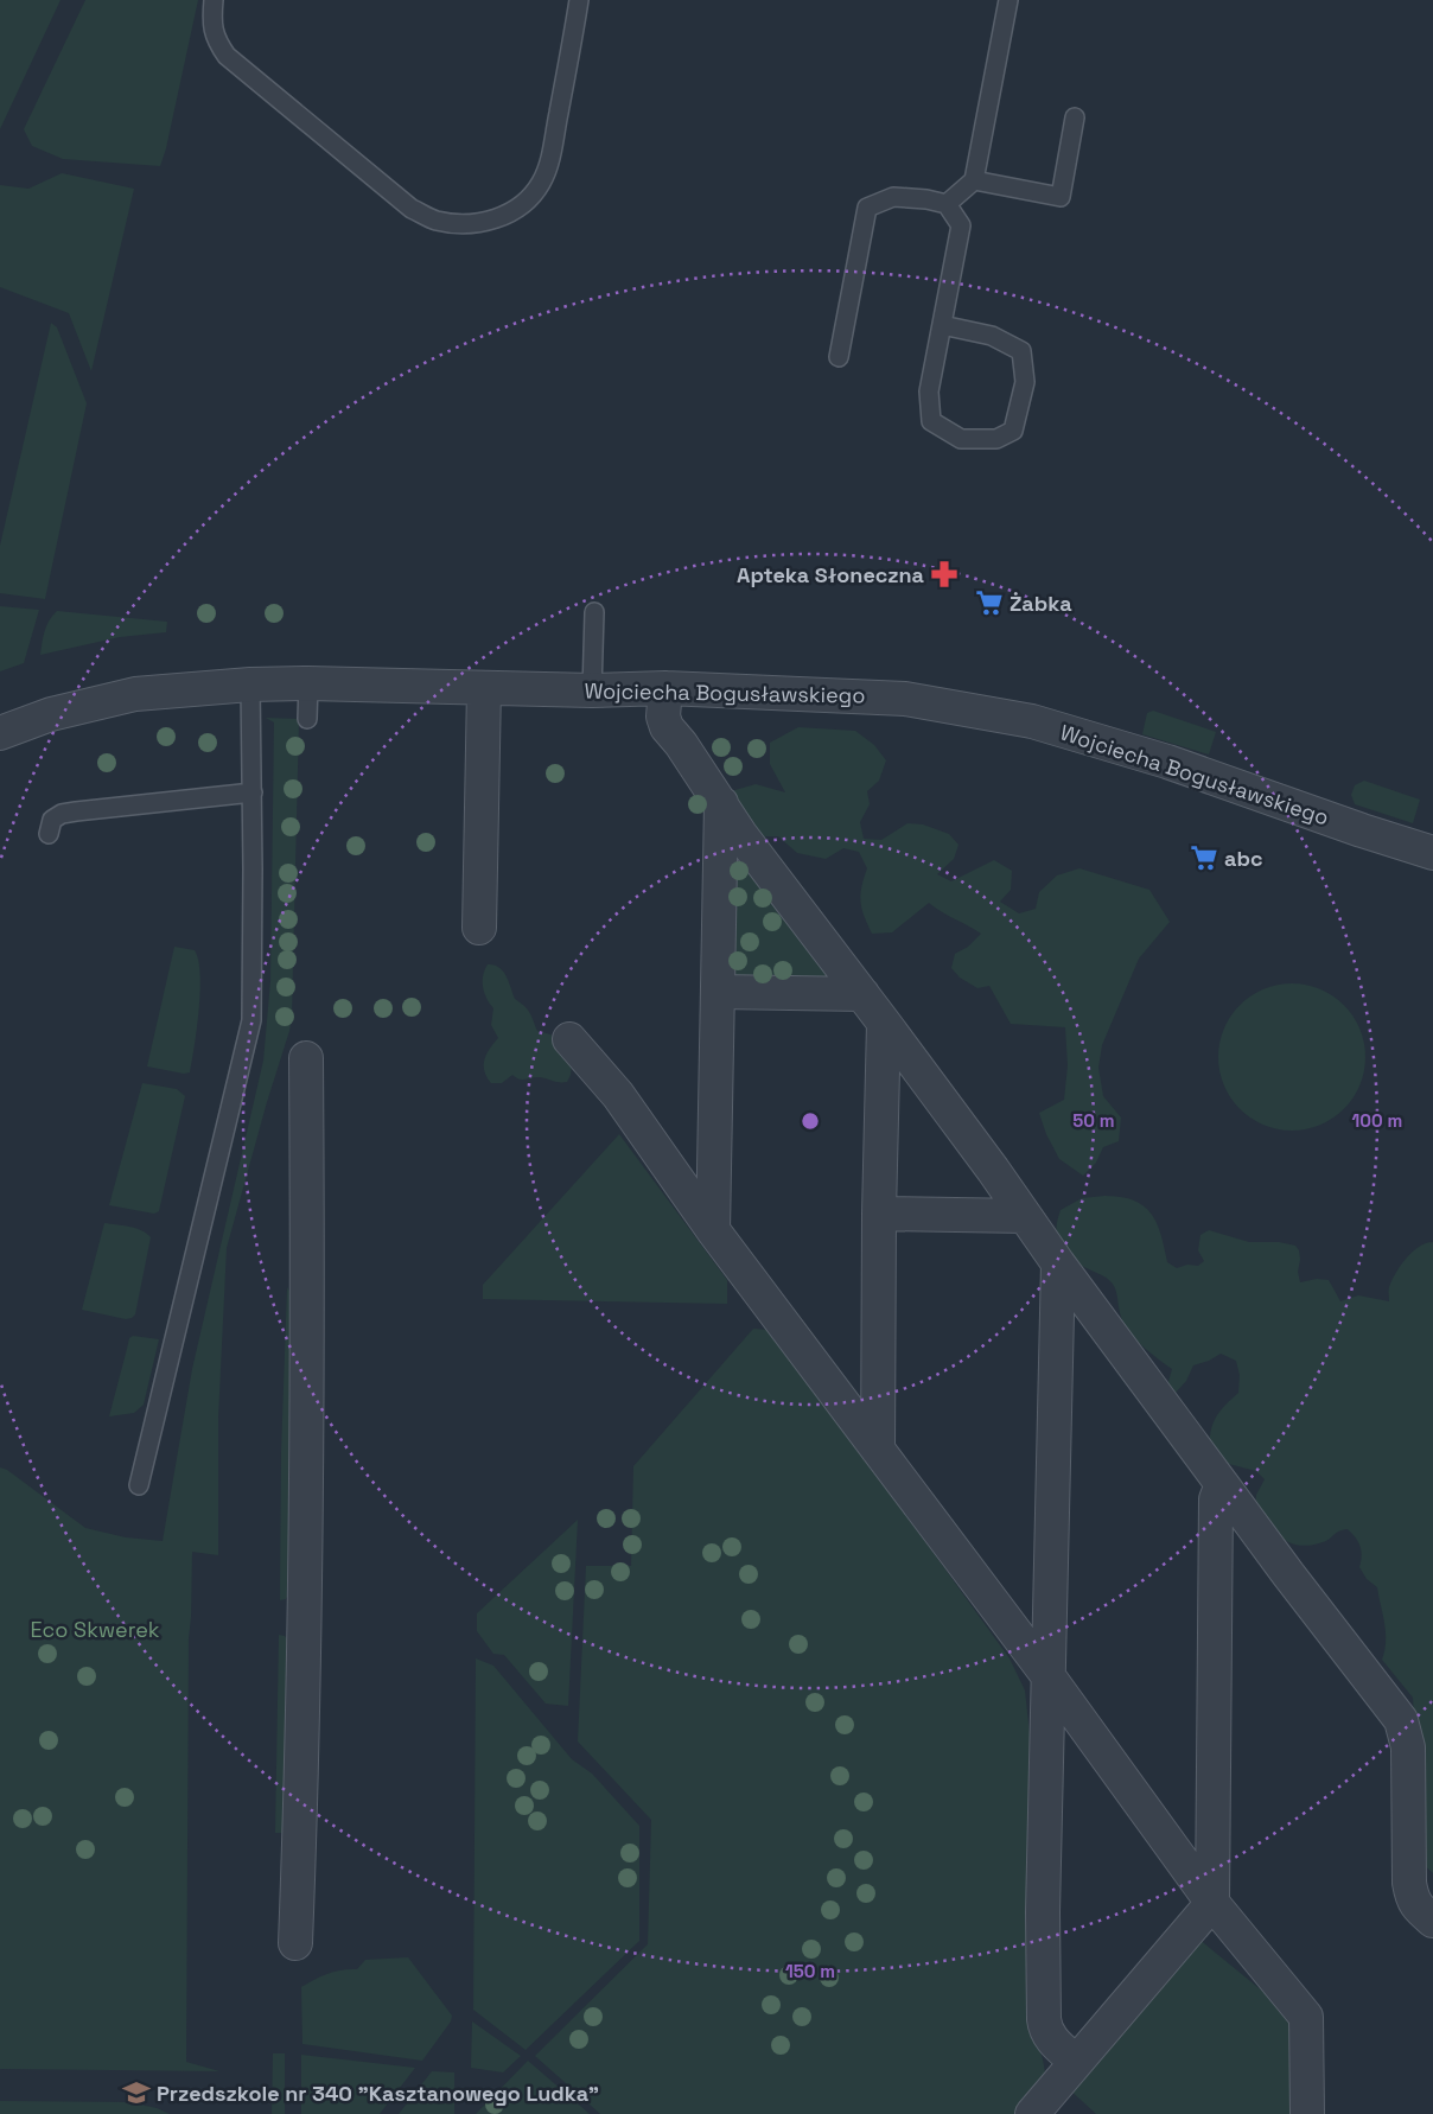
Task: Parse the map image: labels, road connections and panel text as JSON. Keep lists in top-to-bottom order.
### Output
{
  "streets": {
    "street": ["Wojciecha Bogusławskiego"]
  },
  "parks": ["Eco Skwerek"],
  "places": {
    "pharmacy": ["Apteka Słoneczna"],
    "supermarket": ["Żabka", "abc"],
    "school or university": ["Przedszkole nr 340 \"Kasztanowego Ludka\""]
  },
  "rings": ["50 m", "100 m", "150 m"]
}
